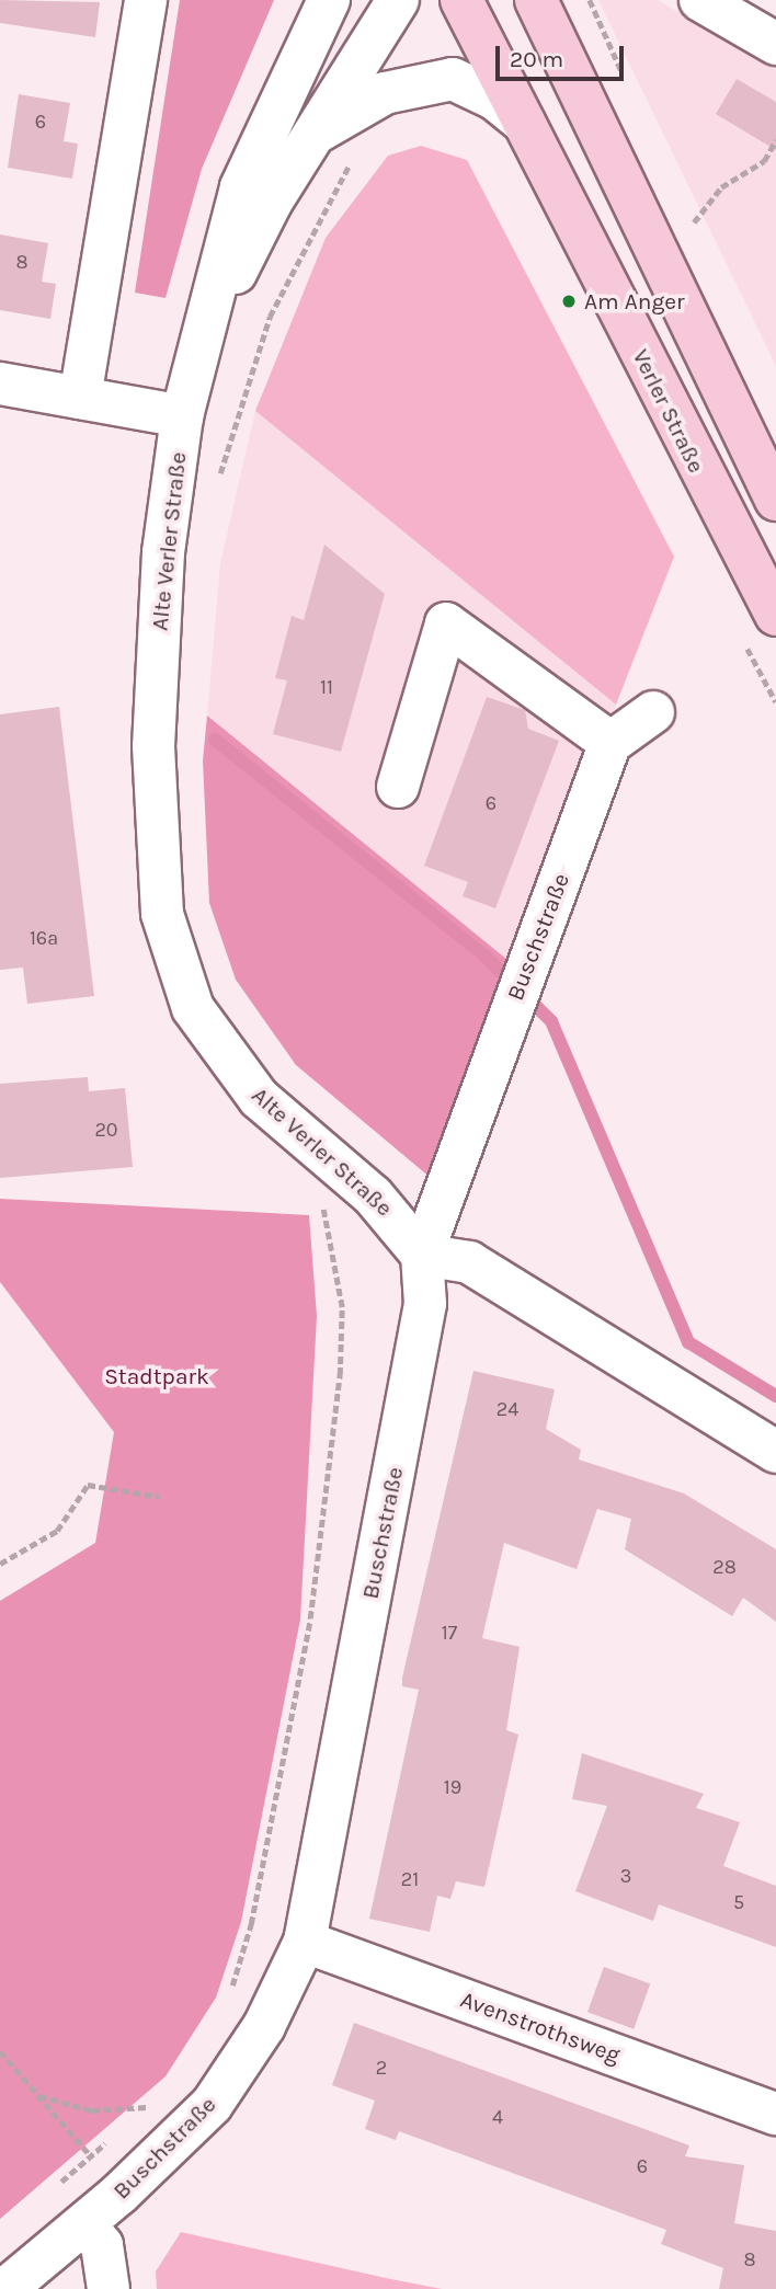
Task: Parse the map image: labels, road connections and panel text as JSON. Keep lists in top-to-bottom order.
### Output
{
  "streets": {
    "main road": ["Verler Straße"],
    "street": ["Alte Verler Straße", "Buschstraße", "Avenstrothsweg"]
  },
  "crossings": [
    ["Verler Straße", "Alte Verler Straße"],
    ["Alte Verler Straße", "Buschstraße"],
    ["Buschstraße", "Avenstrothsweg"]
  ],
  "parks": ["Stadtpark"],
  "places": ["Am Anger"],
  "house_numbers": [
    "6",
    "8",
    "11",
    "6",
    "16a",
    "20",
    "24",
    "28",
    "17",
    "19",
    "3",
    "21",
    "5",
    "2",
    "4",
    "6",
    "8"
  ],
  "scale_bar": "20 m"
}
